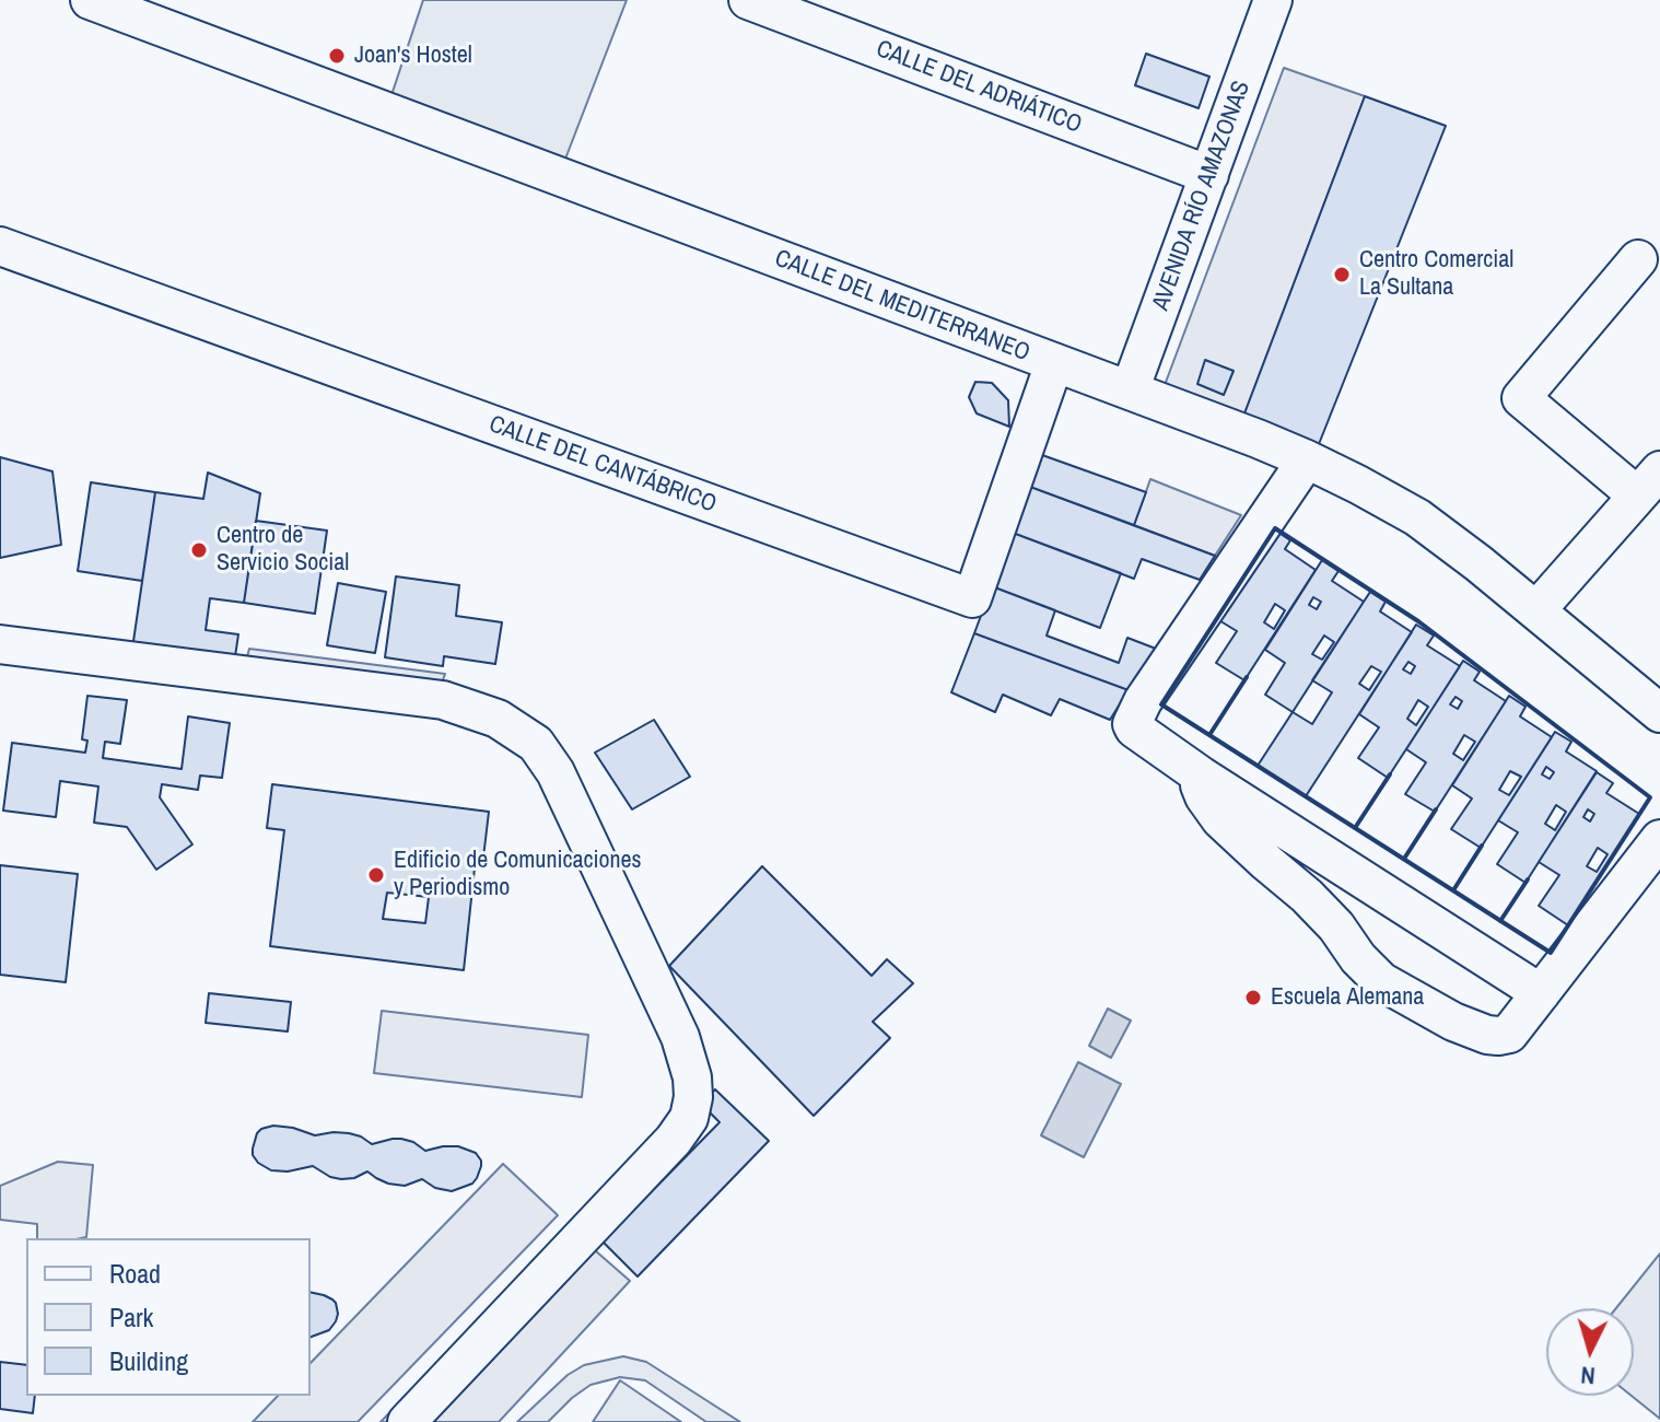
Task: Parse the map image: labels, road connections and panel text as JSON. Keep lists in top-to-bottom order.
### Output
{
  "streets": {
    "street": [
      "CALLE DEL ADRIÁTICO",
      "AVENIDA RÍO AMAZONAS",
      "CALLE DEL MEDITERRANEO",
      "CALLE DEL CANTÁBRICO"
    ]
  },
  "crossings": [
    ["CALLE DEL ADRIÁTICO", "AVENIDA RÍO AMAZONAS"],
    ["AVENIDA RÍO AMAZONAS", "CALLE DEL MEDITERRANEO"],
    ["CALLE DEL MEDITERRANEO", "CALLE DEL CANTÁBRICO"]
  ],
  "places": [
    "Joan's Hostel",
    "Centro Comercial La Sultana",
    "Centro de Servicio Social",
    "Edificio de Comunicaciones y Periodismo",
    "Escuela Alemana"
  ],
  "legend": ["Road", "Park", "Building"],
  "north": "bottom"
}
